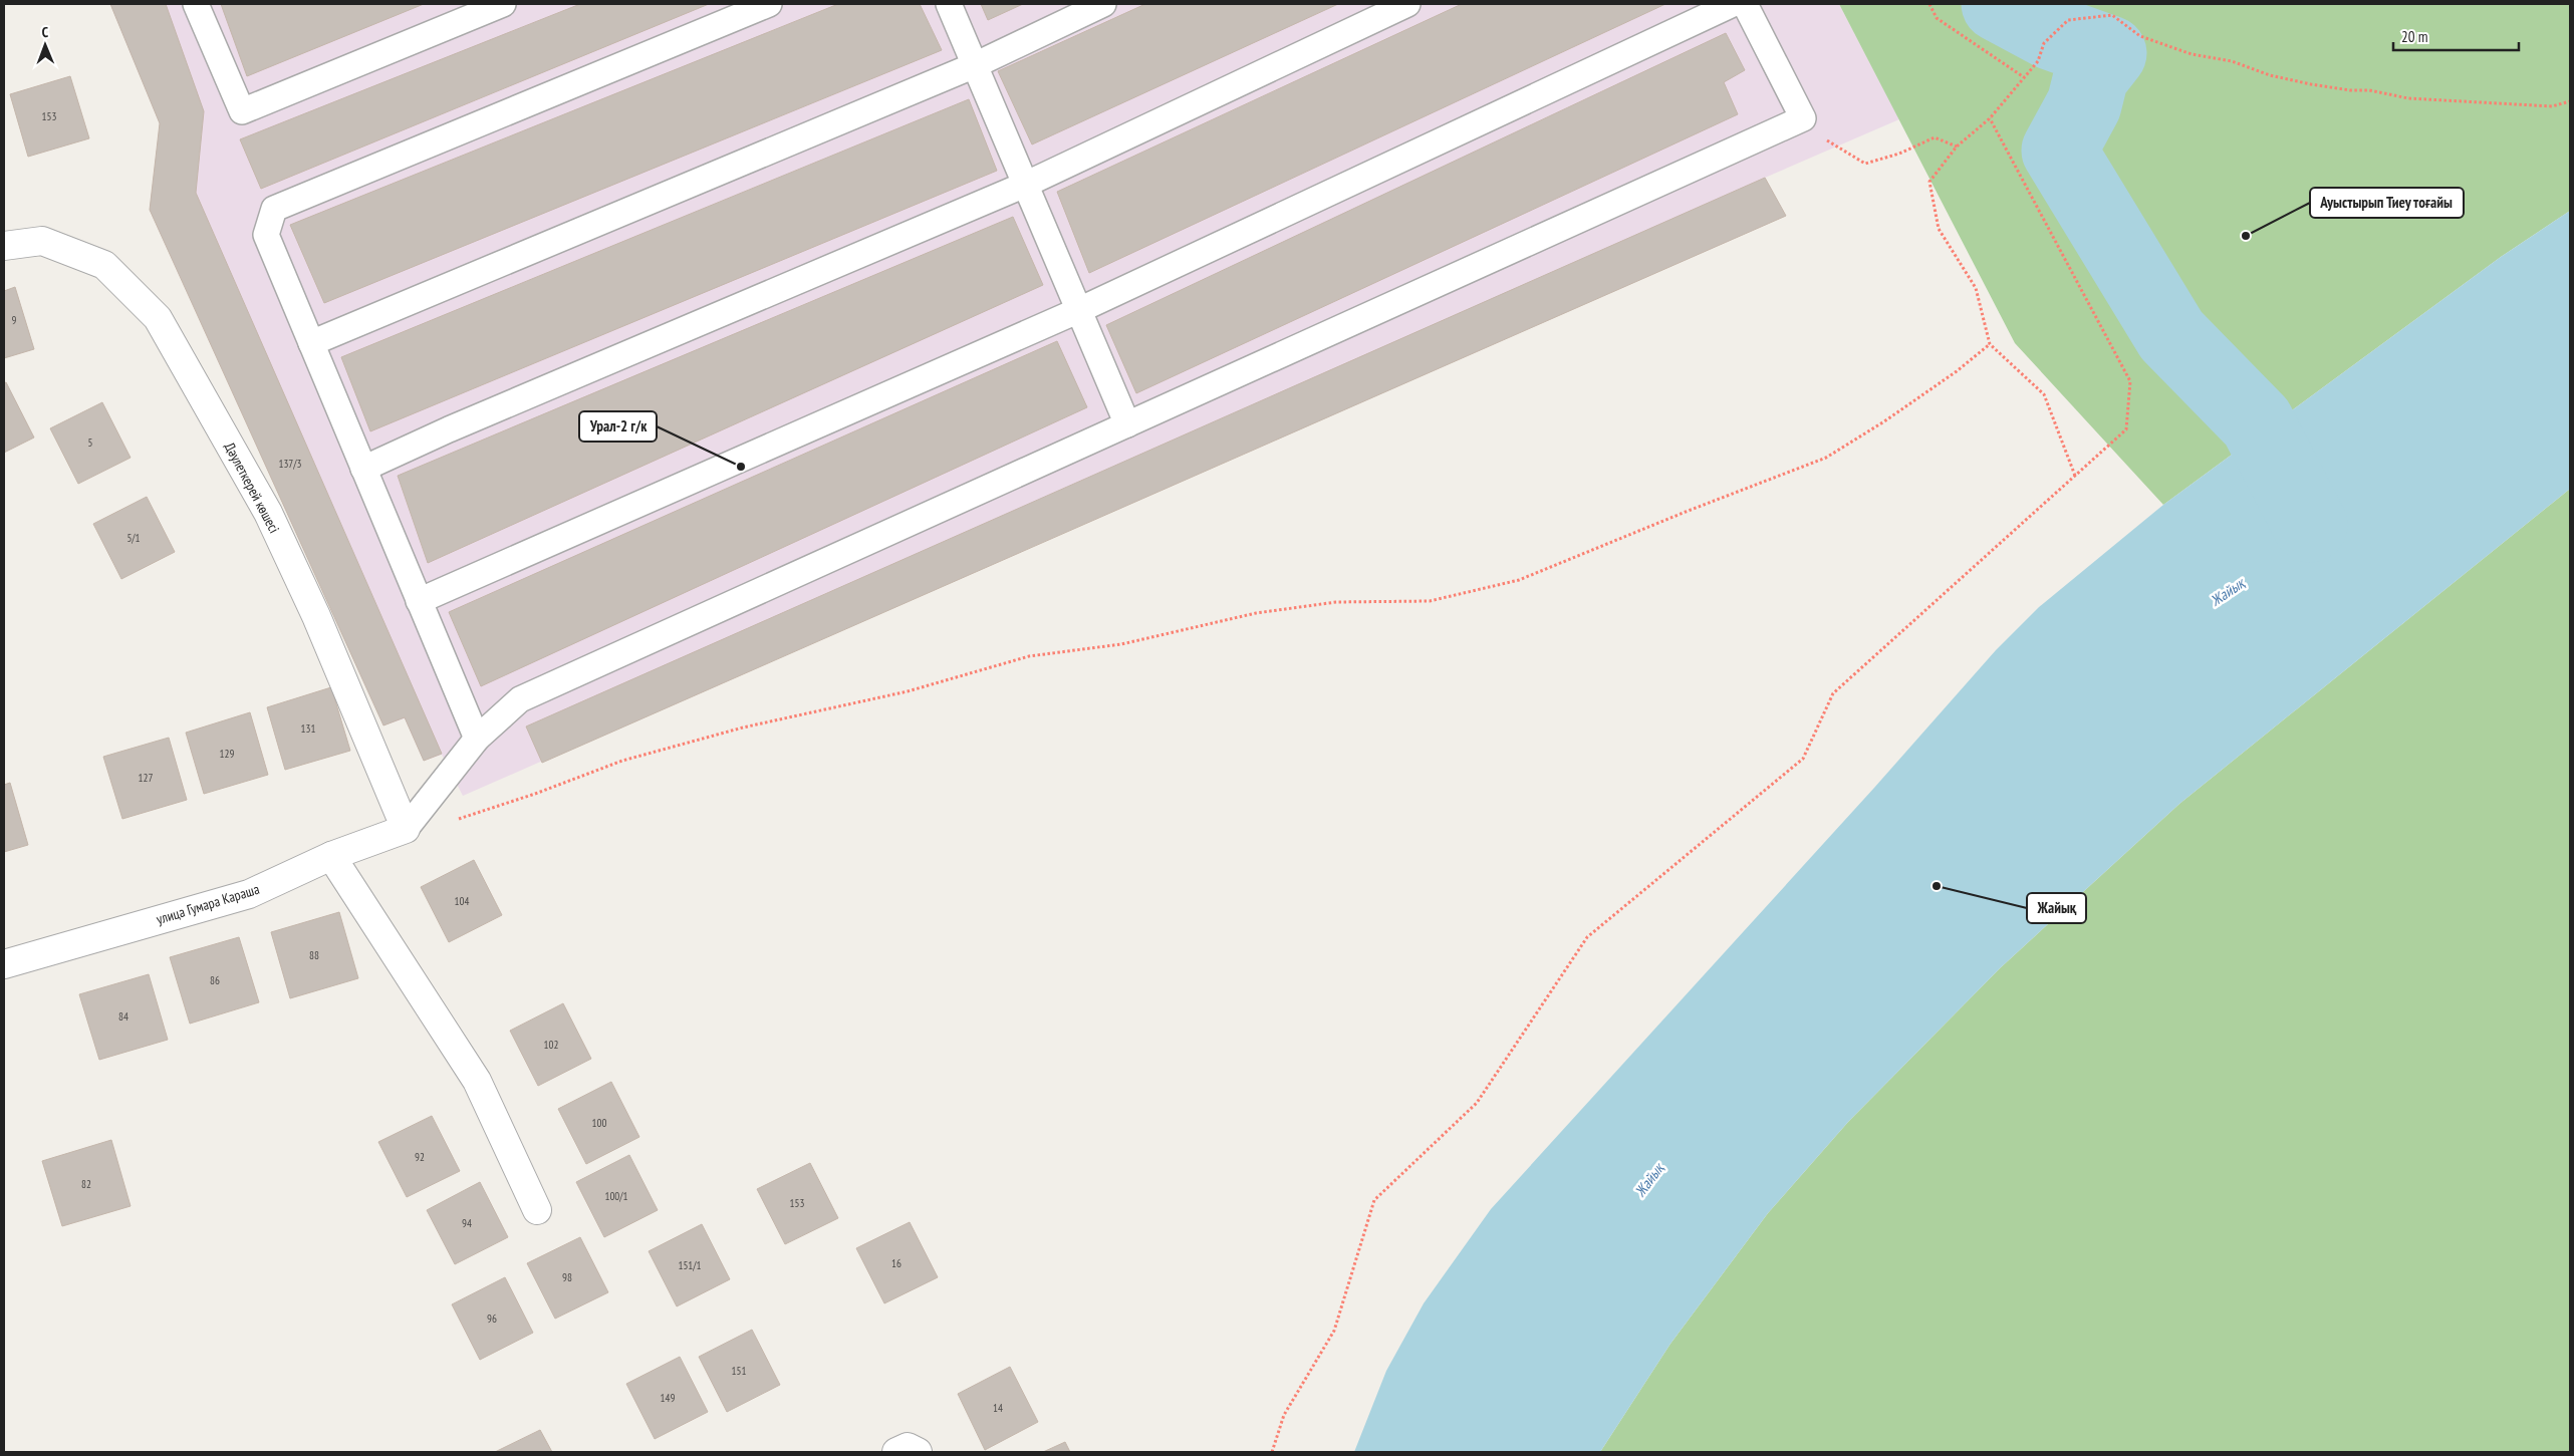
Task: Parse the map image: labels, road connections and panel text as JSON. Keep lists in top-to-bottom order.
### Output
{
  "streets": {
    "street": ["Дәулеткерей көшесі", "улица Гумара Караша"]
  },
  "crossings": [
    ["Дәулеткерей көшесі", "улица Гумара Караша"]
  ],
  "water": ["Жайық"],
  "places": ["Ауыстырып Тиеу тоғайы", "Урал-2 г/к", "Жайық"],
  "house_numbers": [
    "153",
    "9",
    "5",
    "137/3",
    "5/1",
    "131",
    "129",
    "127",
    "104",
    "88",
    "86",
    "84",
    "102",
    "100",
    "92",
    "82",
    "100/1",
    "153",
    "94",
    "16",
    "151/1",
    "98",
    "96",
    "151",
    "149",
    "14"
  ],
  "scale_bar": "20 m",
  "north": "top"
}
